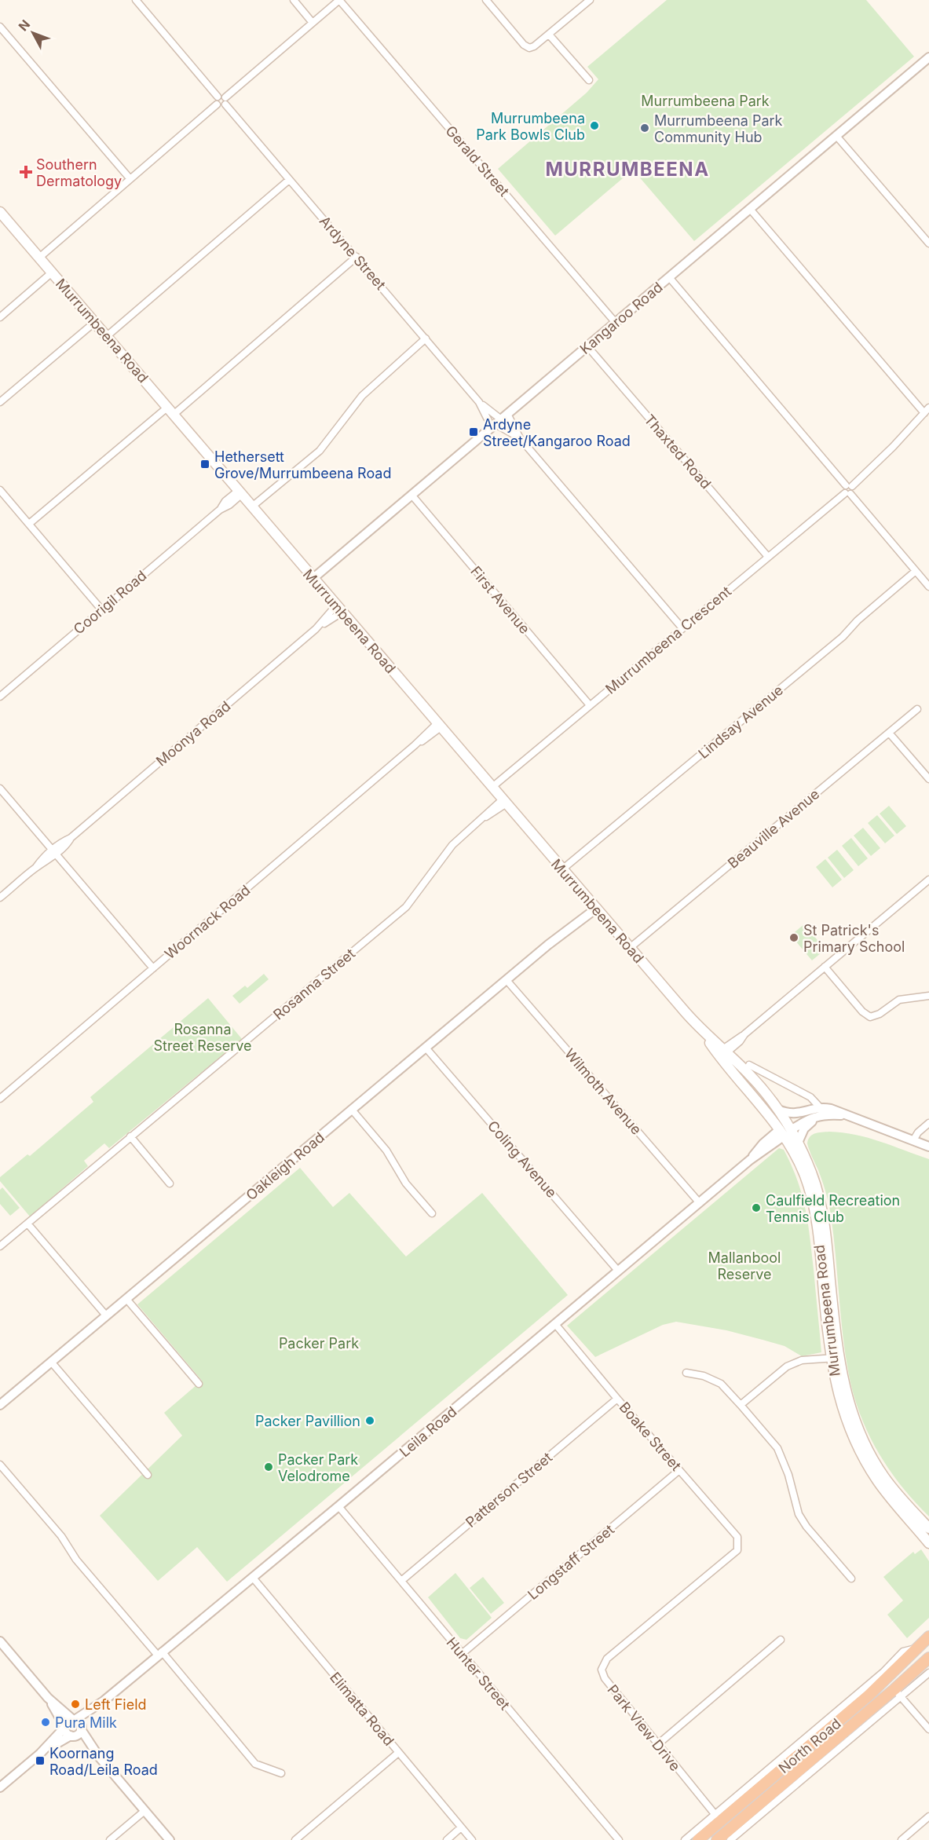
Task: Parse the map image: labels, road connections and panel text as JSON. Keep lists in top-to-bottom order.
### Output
{
  "streets": {
    "highway": ["North Road"],
    "main road": ["Murrumbeena Road"],
    "street": [
      "Gerald Street",
      "Ardyne Street",
      "Kangaroo Road",
      "Thaxted Road",
      "First Avenue",
      "Coorigil Road",
      "Murrumbeena Crescent",
      "Lindsay Avenue",
      "Moonya Road",
      "Beauville Avenue",
      "Woornack Road",
      "Rosanna Street",
      "Wilmoth Avenue",
      "Coling Avenue",
      "Oakleigh Road",
      "Leila Road",
      "Boake Street",
      "Patterson Street",
      "Longstaff Street",
      "Hunter Street",
      "Elimatta Road",
      "Park View Drive"
    ]
  },
  "crossings": [
    ["Gerald Street", "Kangaroo Road"],
    ["Ardyne Street", "Kangaroo Road"],
    ["Kangaroo Road", "Murrumbeena Road"],
    ["Kangaroo Road", "Thaxted Road"],
    ["Kangaroo Road", "First Avenue"],
    ["Murrumbeena Road", "Coorigil Road"],
    ["Murrumbeena Road", "Murrumbeena Crescent"],
    ["Murrumbeena Road", "Lindsay Avenue"],
    ["Murrumbeena Road", "Moonya Road"],
    ["Murrumbeena Road", "Beauville Avenue"],
    ["Murrumbeena Road", "Woornack Road"],
    ["Murrumbeena Road", "Rosanna Street"],
    ["Murrumbeena Road", "Oakleigh Road"],
    ["Murrumbeena Road", "Leila Road"],
    ["Thaxted Road", "Murrumbeena Crescent"],
    ["First Avenue", "Murrumbeena Crescent"],
    ["Wilmoth Avenue", "Oakleigh Road"],
    ["Wilmoth Avenue", "Leila Road"],
    ["Coling Avenue", "Oakleigh Road"],
    ["Coling Avenue", "Leila Road"],
    ["Leila Road", "Boake Street"],
    ["Leila Road", "Hunter Street"],
    ["Leila Road", "Elimatta Road"],
    ["Boake Street", "Patterson Street"],
    ["Boake Street", "Longstaff Street"],
    ["Boake Street", "Park View Drive"],
    ["Patterson Street", "Hunter Street"],
    ["Longstaff Street", "Hunter Street"],
    ["Park View Drive", "North Road"]
  ],
  "districts": ["MURRUMBEENA"],
  "parks": [
    "Murrumbeena Park",
    "Rosanna Street Reserve",
    "Mallanbool Reserve",
    "Packer Park"
  ],
  "places": {
    "other": [
      "Murrumbeena Park Bowls Club",
      "Murrumbeena Park Community Hub",
      "St Patrick's Primary School",
      "Caulfield Recreation Tennis Club",
      "Packer Pavillion",
      "Packer Park Velodrome",
      "Left Field",
      "Pura Milk"
    ],
    "health": ["Southern Dermatology"],
    "transit": ["Ardyne Street/Kangaroo Road", "Hethersett Grove/Murrumbeena Road", "Koornang Road/Leila Road"]
  },
  "north": "top left"
}
